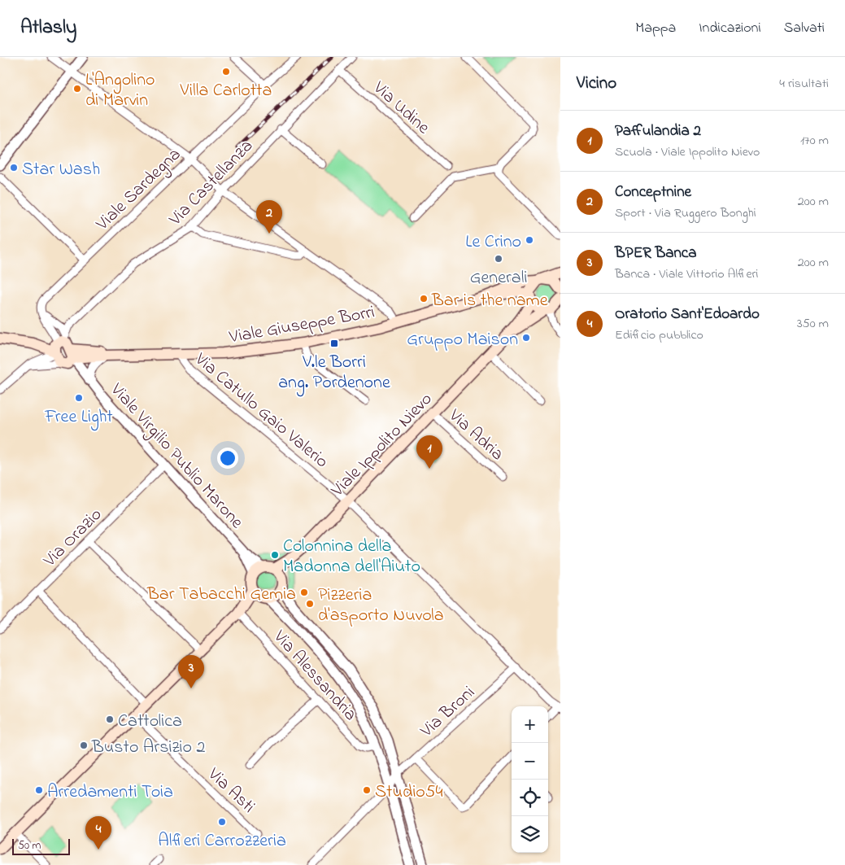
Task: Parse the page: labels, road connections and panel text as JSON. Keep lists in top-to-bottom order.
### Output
{
  "streets": {
    "main road": ["Viale Giuseppe Borri", "Viale Ippolito Nievo"],
    "street": [
      "Via Udine",
      "Via Castellanza",
      "Viale Sardegna",
      "Via Catullo Gaio Valerio",
      "Via Adria",
      "Viale Virgilio Publio Marone",
      "Via Orazio",
      "Via Alessandria",
      "Via Broni",
      "Via Asti"
    ]
  },
  "crossings": [
    ["Via Udine", "Via Castellanza"],
    ["Viale Giuseppe Borri", "Via Catullo Gaio Valerio"],
    ["Viale Giuseppe Borri", "Viale Ippolito Nievo"],
    ["Viale Giuseppe Borri", "Viale Virgilio Publio Marone"],
    ["Via Catullo Gaio Valerio", "Viale Ippolito Nievo"],
    ["Via Catullo Gaio Valerio", "Via Broni"],
    ["Via Adria", "Viale Ippolito Nievo"],
    ["Viale Ippolito Nievo", "Viale Virgilio Publio Marone"],
    ["Viale Virgilio Publio Marone", "Via Orazio"]
  ],
  "places": {
    "other": [
      "Villa Carlotta",
      "L'Angolino di Marvin",
      "Star Wash",
      "Le Crino",
      "Generali",
      "Bar is the name",
      "Gruppo Maison",
      "Free Light",
      "Colonnina della Madonna dell'Aiuto",
      "Bar Tabacchi Gemia",
      "Pizzeria d'asporto Nuvola",
      "Cattolica",
      "Busto Arsizio 2",
      "Arredamenti Toia",
      "Studio54",
      "Alfieri Carrozzeria"
    ],
    "transit": ["V.le Borri ang. Pordenone"]
  },
  "scale_bar": "50 m",
  "page": {
    "header": "Atlasly",
    "nav": ["Mappa", "Indicazioni", "Salvati"],
    "heading": ["Vicino", "4 risultati"],
    "list": [
      {
        "mark": "1",
        "name": "Paffulandia 2",
        "note": "Scuola · Viale Ippolito Nievo",
        "value": "170 m"
      },
      {
        "mark": "2",
        "name": "Conceptnine",
        "note": "Sport · Via Ruggero Bonghi",
        "value": "200 m"
      },
      {
        "mark": "3",
        "name": "BPER Banca",
        "note": "Banca · Viale Vittorio Alfieri",
        "value": "200 m"
      },
      {
        "mark": "4",
        "name": "Oratorio Sant'Edoardo",
        "note": "Edificio pubblico",
        "value": "350 m"
      }
    ],
    "pins": [
      "2",
      "1",
      "3",
      "4"
    ],
    "map_buttons": ["+", "−"],
    "scale": "50 m"
  }
}
